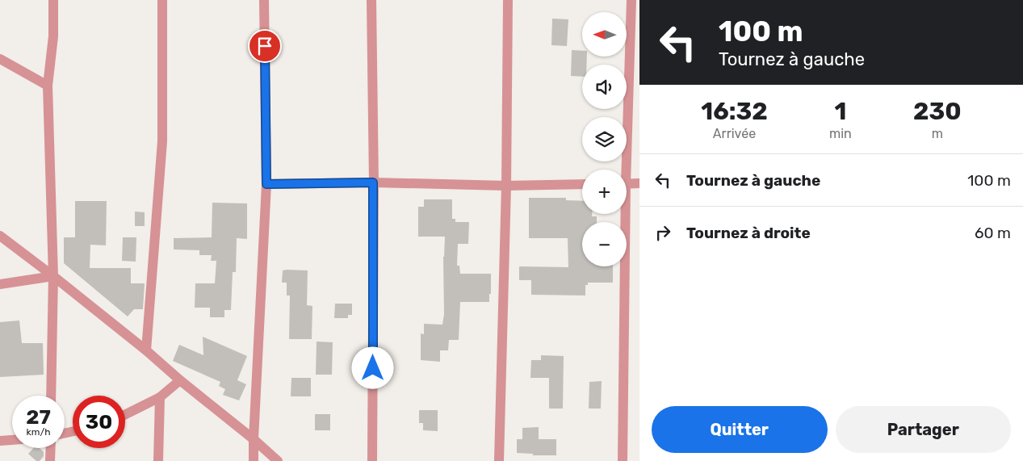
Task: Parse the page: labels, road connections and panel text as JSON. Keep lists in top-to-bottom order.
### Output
{
  "north": "left",
  "page": {
    "turn": ["100 m", "Tournez à gauche"],
    "map_buttons": ["+", "−"],
    "eta": [
      "16:32",
      "Arrivée",
      "1",
      "min",
      "230",
      "m"
    ],
    "list": [
      {
        "name": "Tournez à gauche",
        "value": "100 m"
      },
      {
        "name": "Tournez à droite",
        "value": "60 m"
      }
    ],
    "speed": "27 km/h",
    "limit": "30",
    "buttons": ["Quitter", "Partager"]
  }
}
